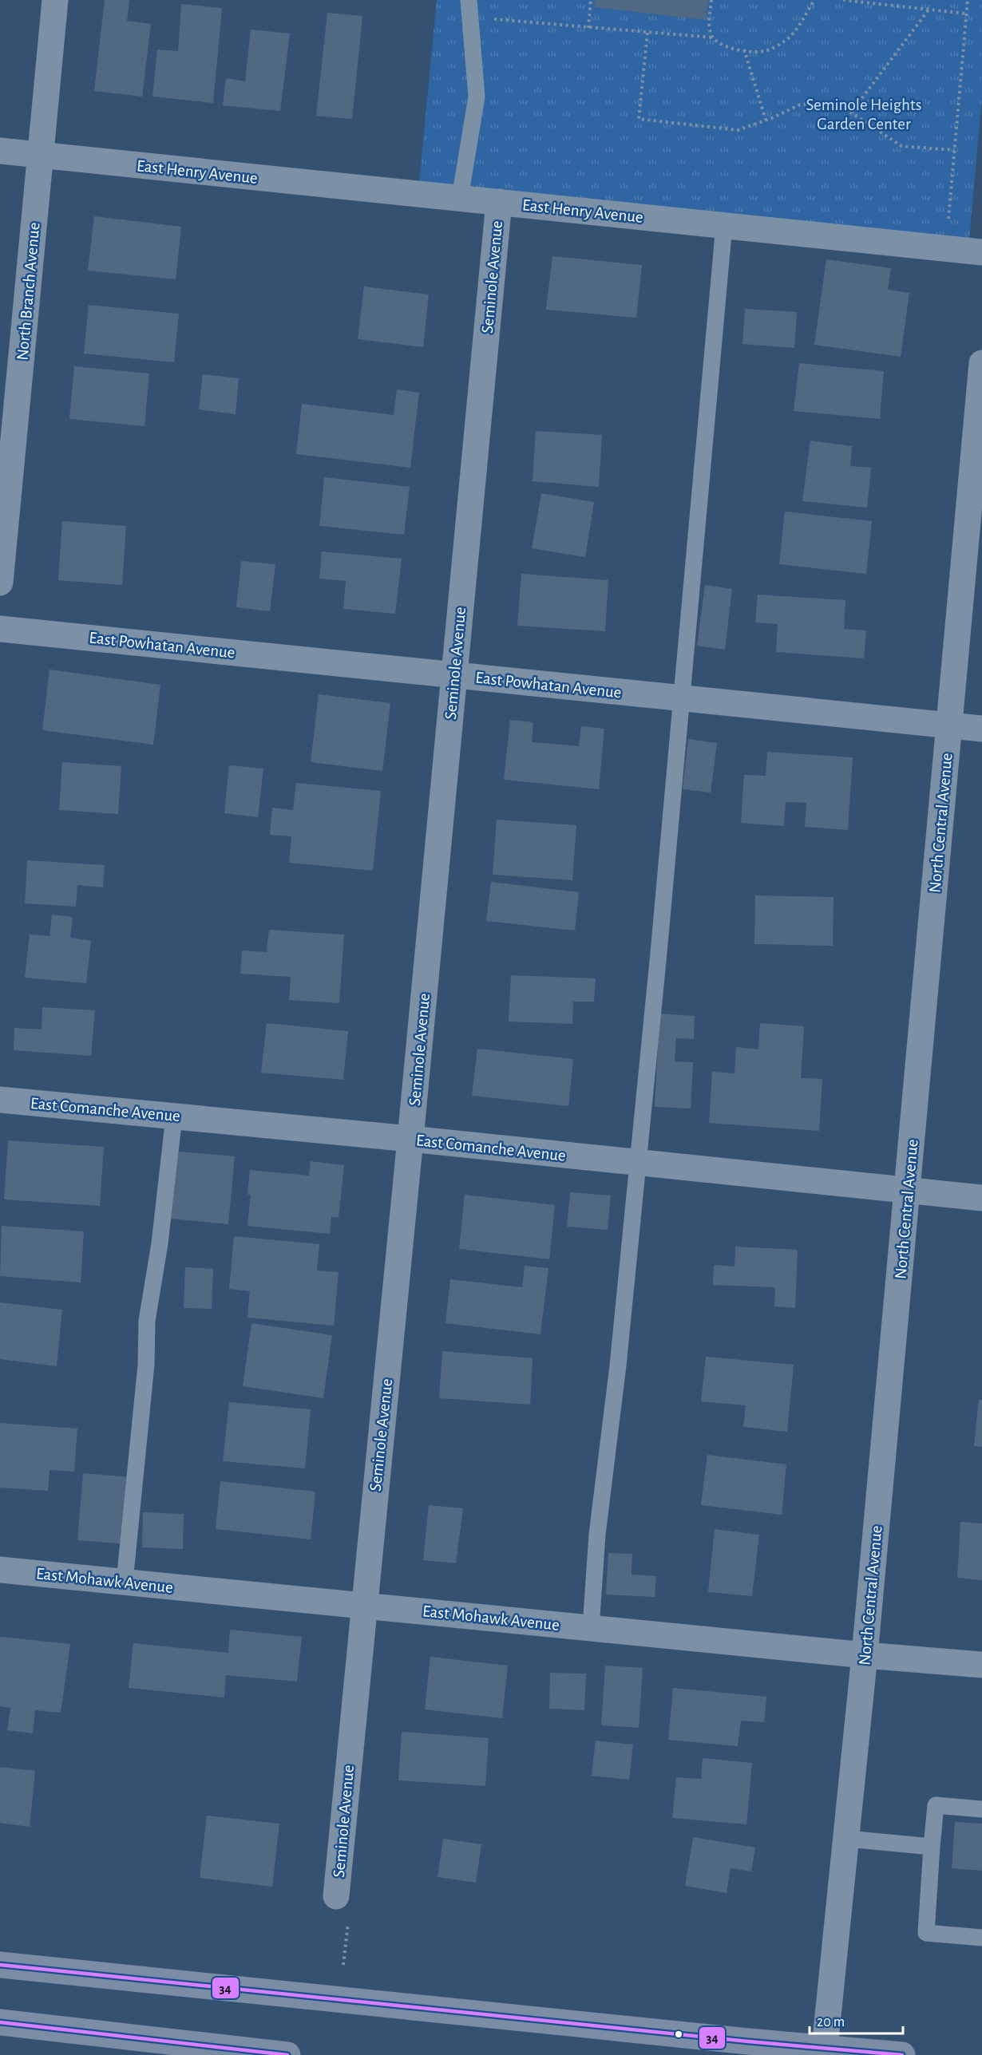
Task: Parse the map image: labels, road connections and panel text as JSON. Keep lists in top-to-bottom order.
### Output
{
  "streets": {
    "street": [
      "East Henry Avenue",
      "Seminole Avenue",
      "North Branch Avenue",
      "East Powhatan Avenue",
      "North Central Avenue",
      "East Comanche Avenue",
      "East Mohawk Avenue"
    ]
  },
  "crossings": [
    ["East Henry Avenue", "Seminole Avenue"],
    ["East Henry Avenue", "North Branch Avenue"],
    ["Seminole Avenue", "East Powhatan Avenue"],
    ["Seminole Avenue", "East Comanche Avenue"],
    ["Seminole Avenue", "East Mohawk Avenue"],
    ["East Powhatan Avenue", "North Central Avenue"],
    ["North Central Avenue", "East Comanche Avenue"],
    ["North Central Avenue", "East Mohawk Avenue"]
  ],
  "parks": ["Seminole Heights Garden Center"],
  "lines": ["transit line 34"],
  "scale_bar": "20 m"
}
